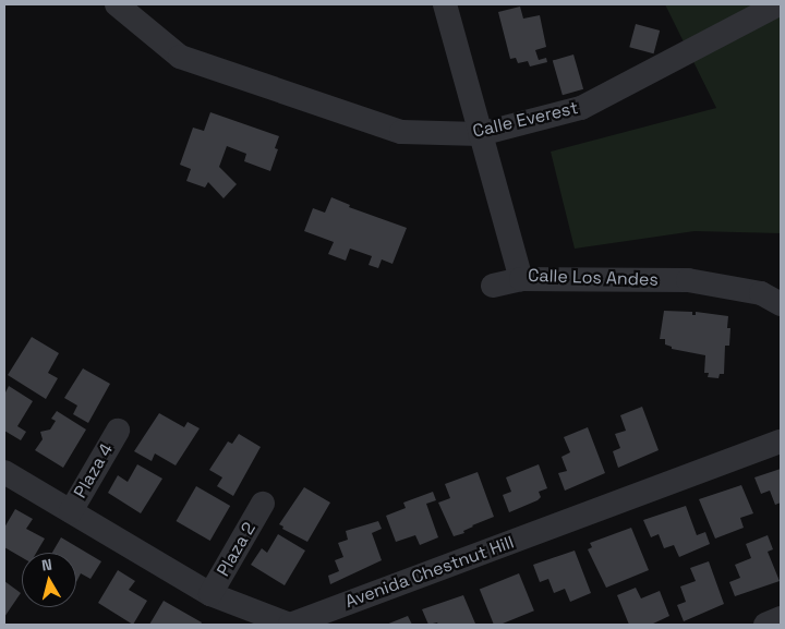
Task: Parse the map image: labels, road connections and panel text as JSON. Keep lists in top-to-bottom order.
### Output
{
  "streets": {
    "street": [
      "Calle Everest",
      "Calle Los Andes",
      "Plaza 4",
      "Plaza 2",
      "Avenida Chestnut Hill"
    ]
  },
  "crossings": [
    ["Calle Everest", "Calle Los Andes"],
    ["Plaza 4", "Avenida Chestnut Hill"],
    ["Plaza 2", "Avenida Chestnut Hill"]
  ],
  "north": "top"
}
